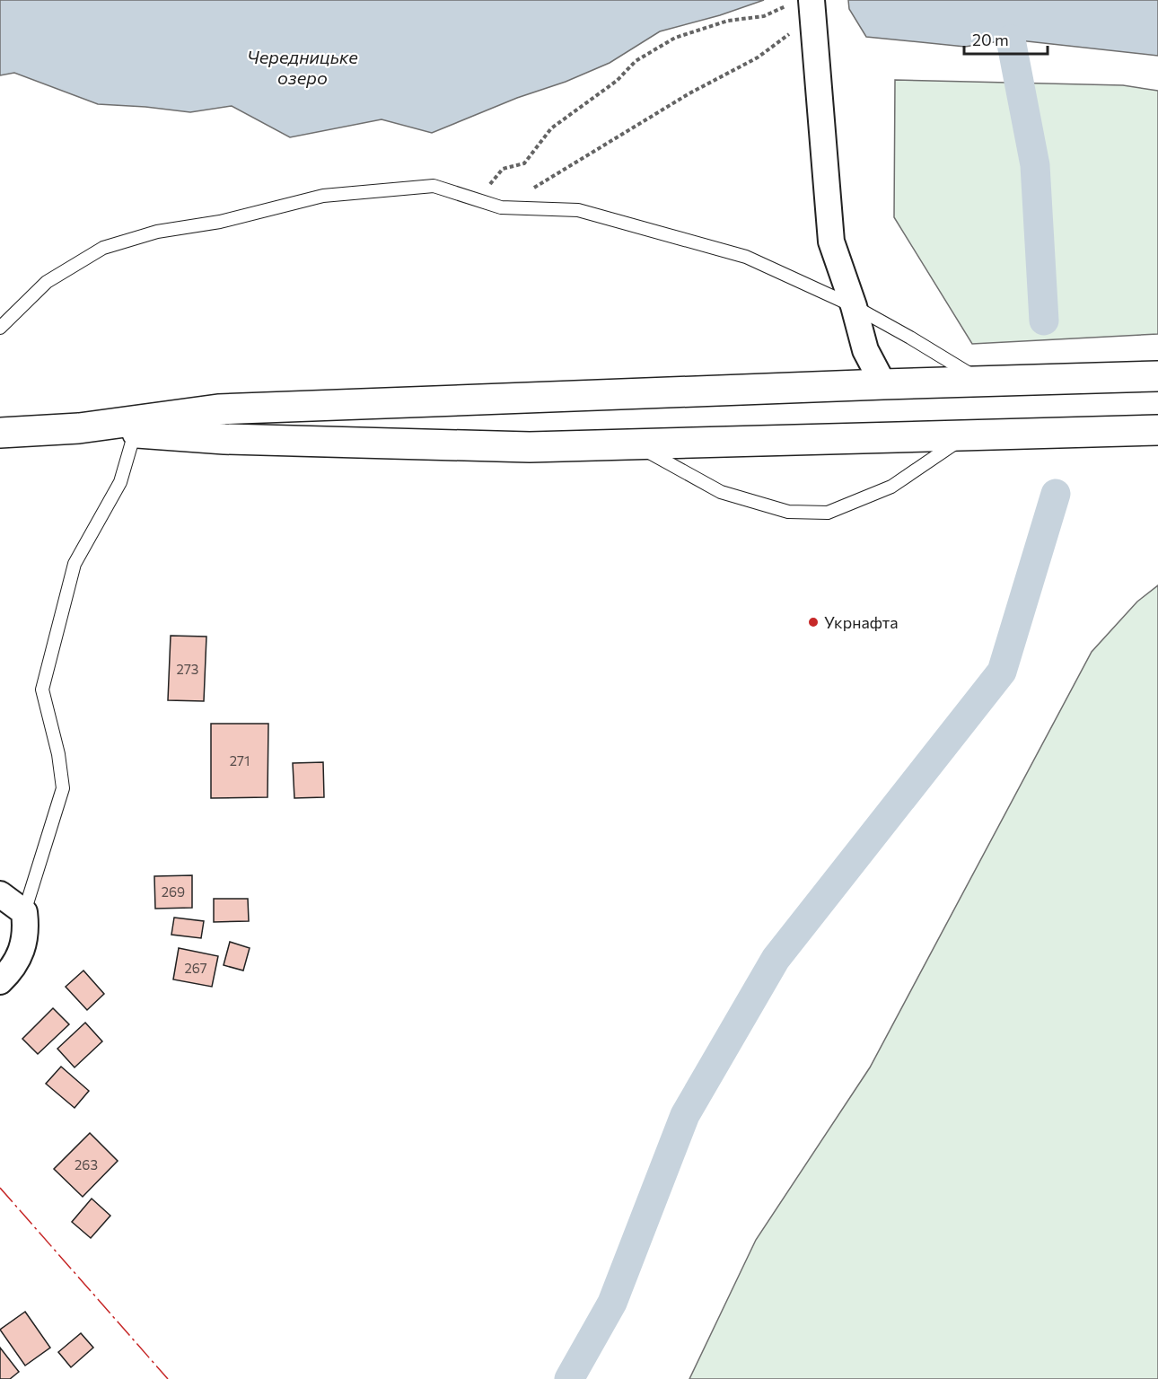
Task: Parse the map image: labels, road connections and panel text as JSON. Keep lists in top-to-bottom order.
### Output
{
  "water": ["Чередницьке озеро"],
  "places": ["Укрнафта"],
  "house_numbers": [
    "273",
    "271",
    "269",
    "267",
    "263"
  ],
  "scale_bar": "20 m"
}
